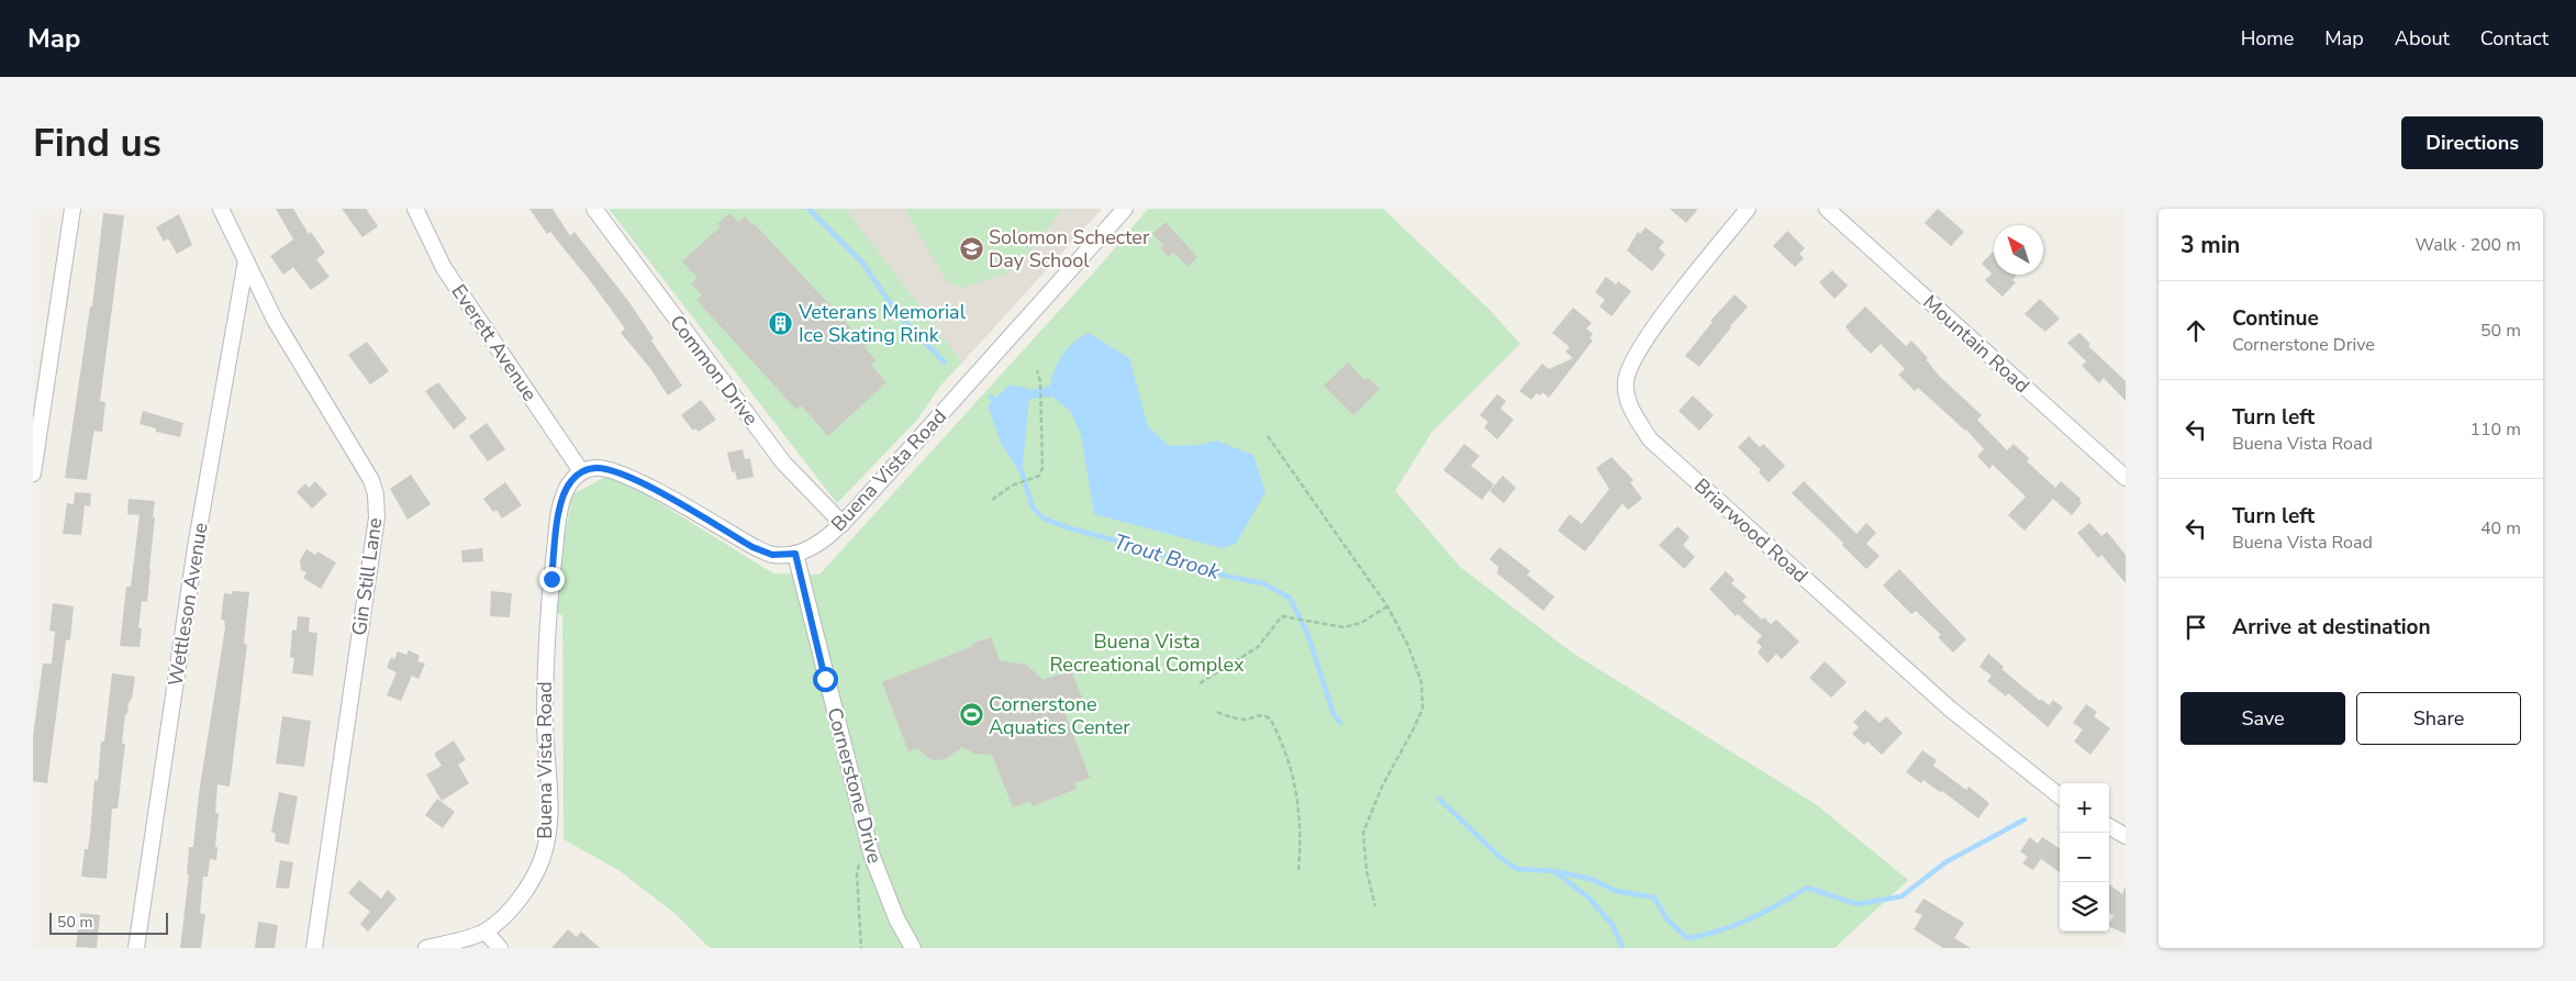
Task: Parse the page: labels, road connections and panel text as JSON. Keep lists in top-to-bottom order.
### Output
{
  "streets": {
    "street": [
      "Everett Avenue",
      "Mountain Road",
      "Common Drive",
      "Buena Vista Road",
      "Briarwood Road",
      "Gin Still Lane",
      "Wettleson Avenue",
      "Cornerstone Drive"
    ]
  },
  "crossings": [
    ["Everett Avenue", "Buena Vista Road"],
    ["Common Drive", "Buena Vista Road"],
    ["Buena Vista Road", "Cornerstone Drive"],
    ["Gin Still Lane", "Wettleson Avenue"]
  ],
  "water": ["Trout Brook"],
  "parks": ["Buena Vista Recreational Complex"],
  "places": {
    "school or university": ["Solomon Schecter Day School"],
    "building": ["Veterans Memorial Ice Skating Rink"],
    "sports": ["Cornerstone Aquatics Center"]
  },
  "scale_bar": "50 m",
  "north": "top left",
  "page": {
    "header": "Map",
    "nav": [
      "Home",
      "Map",
      "About",
      "Contact"
    ],
    "buttons": [
      "Directions",
      ["Save", "Share"]
    ],
    "title": "Find us",
    "heading": ["3 min", "Walk · 200 m"],
    "list": [
      ["Continue", "Cornerstone Drive", "50 m"],
      ["Turn left", "Buena Vista Road", "110 m"],
      ["Turn left", "Buena Vista Road", "40 m"],
      "Arrive at destination"
    ],
    "map_buttons": ["+", "−"],
    "scale": "50 m"
  }
}
